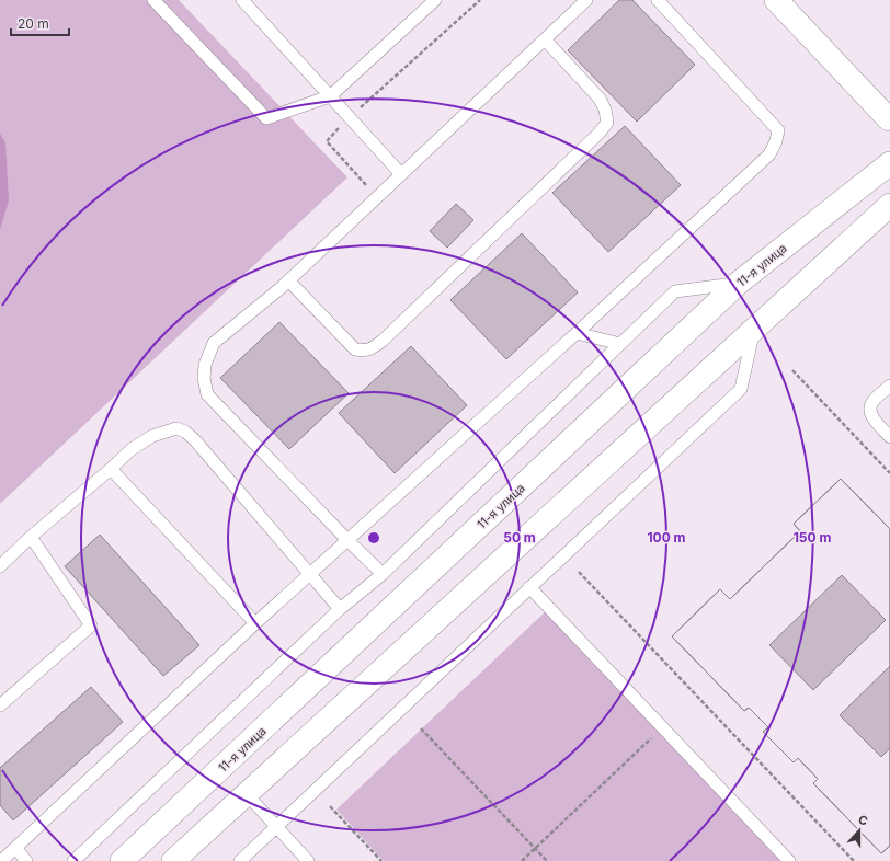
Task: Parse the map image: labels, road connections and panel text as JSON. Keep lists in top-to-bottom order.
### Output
{
  "streets": {
    "street": ["11-я улица"]
  },
  "scale_bar": "20 m",
  "north": "top",
  "rings": ["50 m", "100 m", "150 m"]
}
